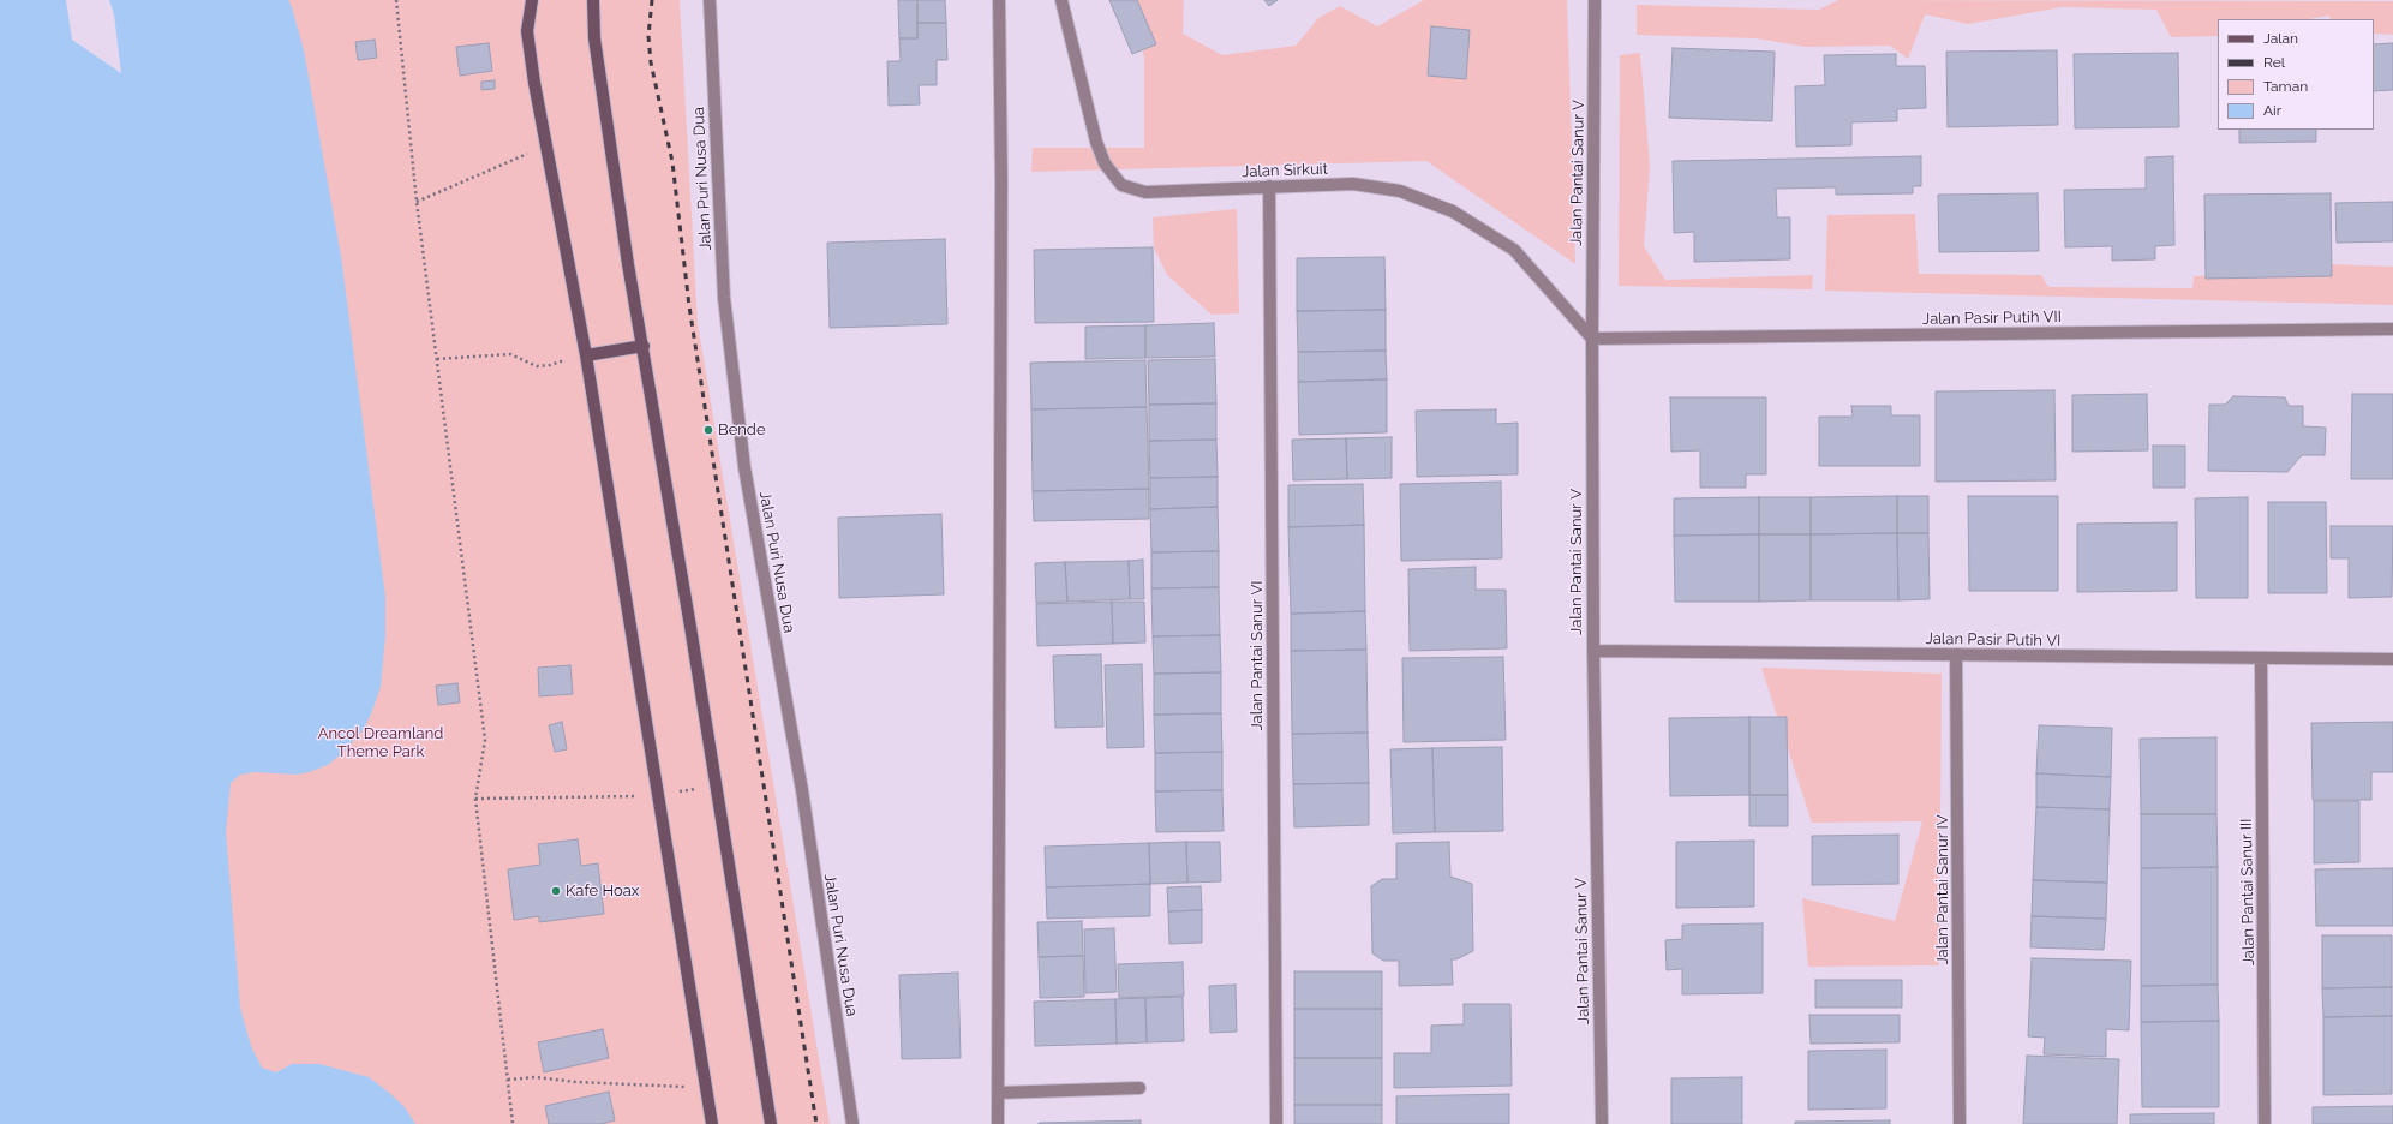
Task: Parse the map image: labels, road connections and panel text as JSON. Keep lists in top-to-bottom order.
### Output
{
  "streets": {
    "street": [
      "Jalan Sirkuit",
      "Jalan Pantai Sanur V",
      "Jalan Puri Nusa Dua",
      "Jalan Pasir Putih VII",
      "Jalan Pasir Putih VI",
      "Jalan Pantai Sanur VI",
      "Jalan Pantai Sanur IV",
      "Jalan Pantai Sanur III"
    ]
  },
  "crossings": [
    ["Jalan Sirkuit", "Jalan Pantai Sanur V"],
    ["Jalan Sirkuit", "Jalan Pasir Putih VII"],
    ["Jalan Sirkuit", "Jalan Pantai Sanur VI"],
    ["Jalan Pantai Sanur V", "Jalan Pasir Putih VII"],
    ["Jalan Pantai Sanur V", "Jalan Pasir Putih VI"],
    ["Jalan Pasir Putih VI", "Jalan Pantai Sanur IV"],
    ["Jalan Pasir Putih VI", "Jalan Pantai Sanur III"]
  ],
  "parks": ["Ancol Dreamland Theme Park"],
  "places": ["Bende", "Kafe Hoax"],
  "legend": [
    "Jalan",
    "Rel",
    "Taman",
    "Air"
  ]
}
